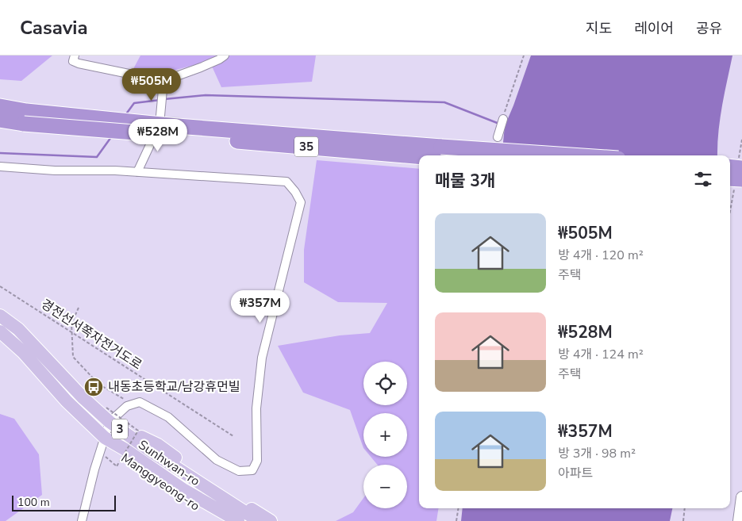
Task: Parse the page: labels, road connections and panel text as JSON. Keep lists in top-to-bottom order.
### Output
{
  "streets": {
    "highway": ["35"],
    "main road": ["3", "Sunhwan-ro", "Manggyeong-ro"],
    "path": ["경전선서쪽자전거도로"]
  },
  "crossings": [
    ["Sunhwan-ro", "Manggyeong-ro"]
  ],
  "places": {
    "bus stop": ["내동초등학교/남강휴먼빌"]
  },
  "scale_bar": "100 m",
  "page": {
    "header": "Casavia",
    "nav": ["지도", "레이어", "공유"],
    "price": ["₩505M", "₩528M", "₩357M"],
    "heading": "매물 3개",
    "list": [
      {
        "name": "₩505M",
        "note": "방 4개 · 120 m² · 주택"
      },
      {
        "name": "₩528M",
        "note": "방 4개 · 124 m² · 주택"
      },
      {
        "name": "₩357M",
        "note": "방 3개 · 98 m² · 아파트"
      }
    ],
    "map_buttons": ["+", "−"],
    "scale": "100 m"
  }
}
